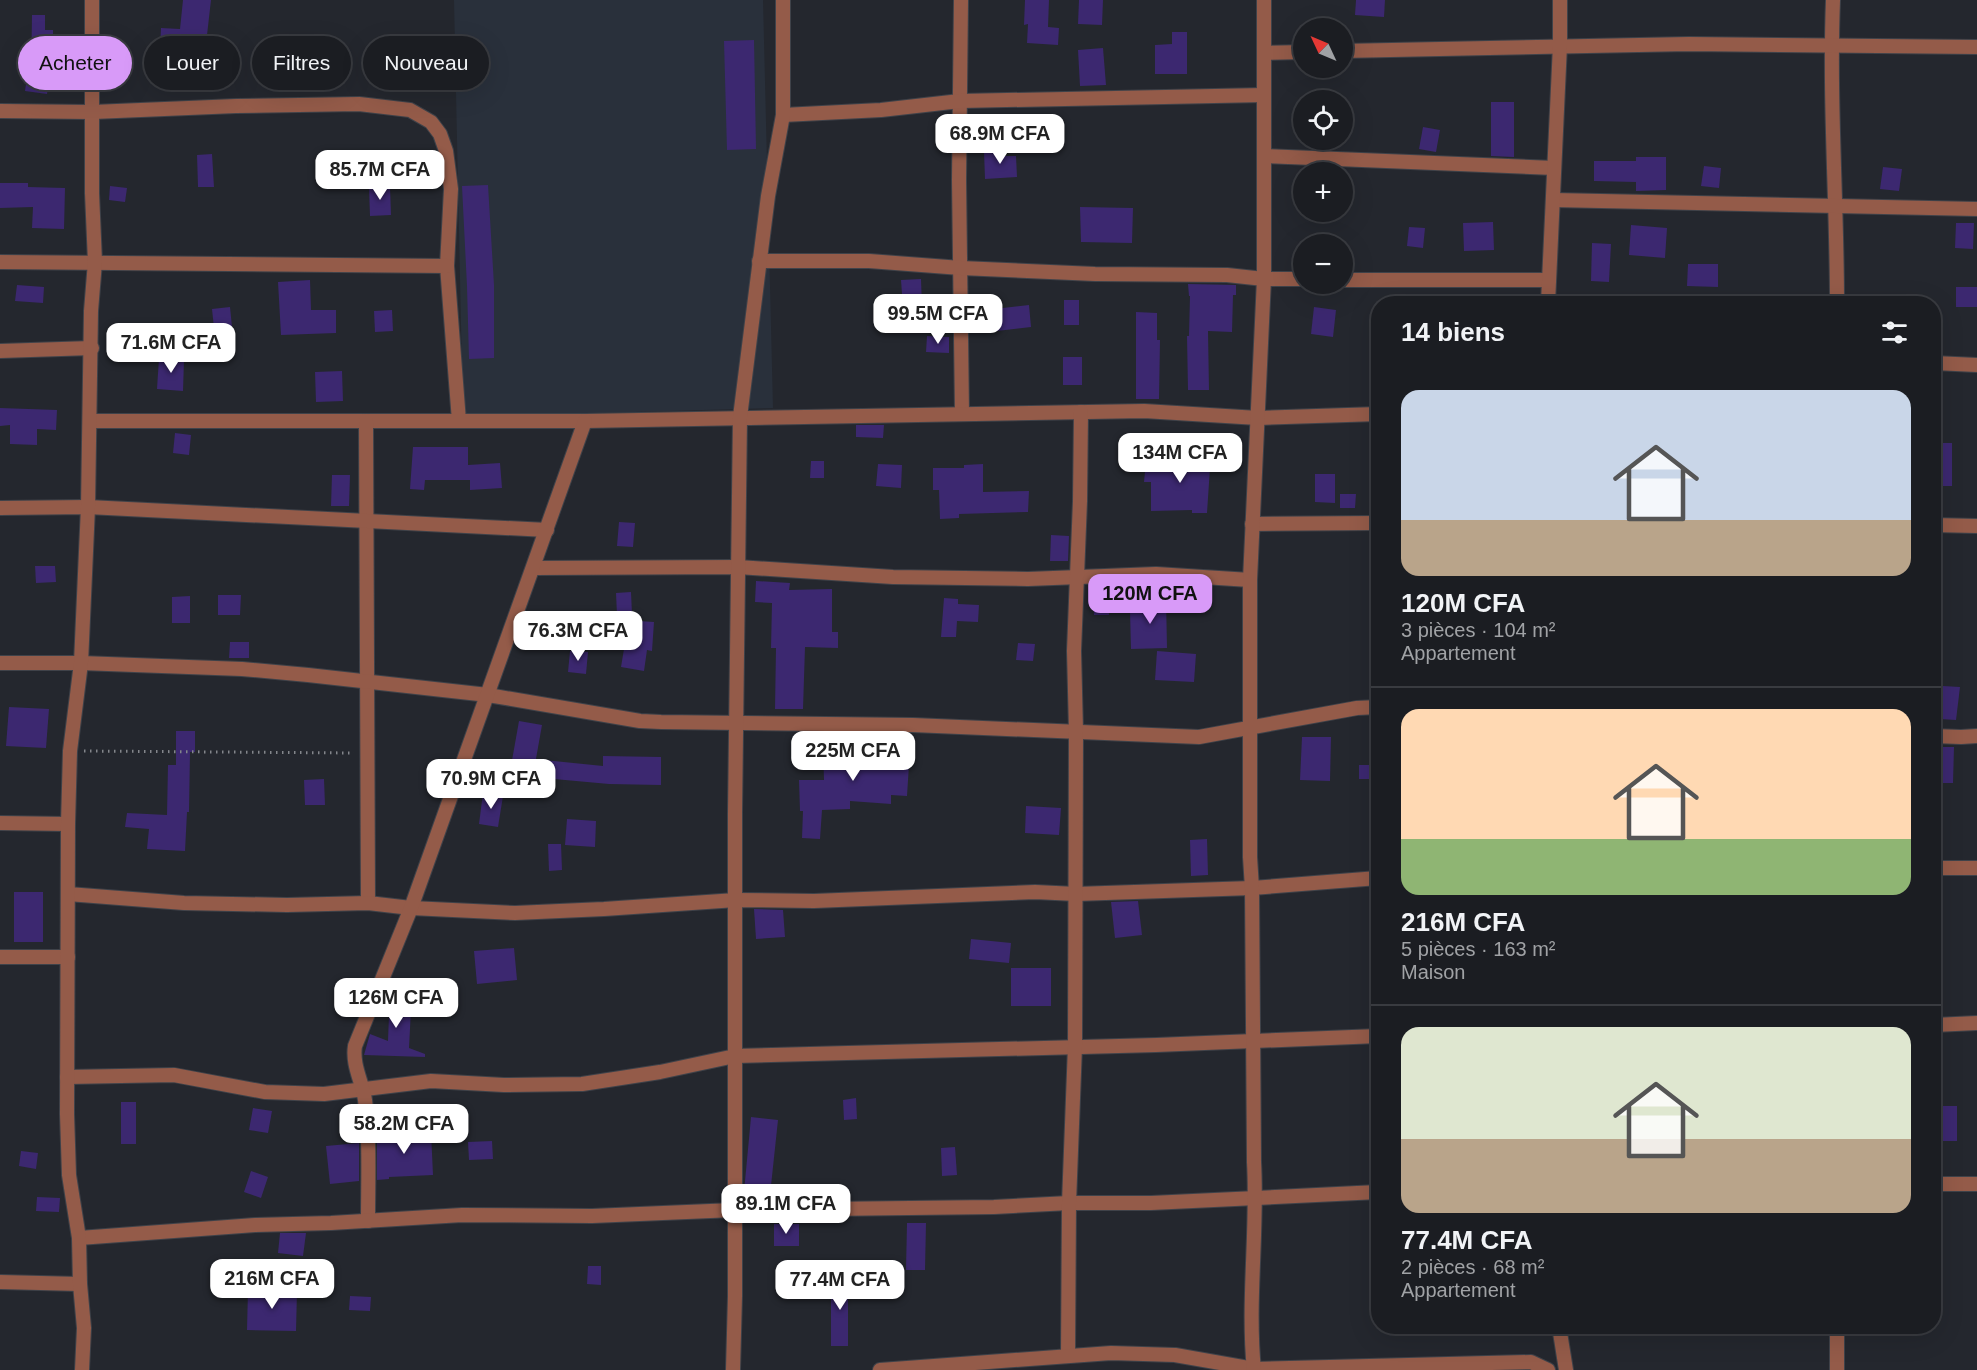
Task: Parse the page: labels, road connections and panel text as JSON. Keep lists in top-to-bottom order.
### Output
{
  "north": "top left",
  "page": {
    "map_buttons": ["+", "−"],
    "chip": [
      "Acheter",
      "Louer",
      "Filtres",
      "Nouveau"
    ],
    "price": [
      "68.9M CFA",
      "85.7M CFA",
      "99.5M CFA",
      "71.6M CFA",
      "134M CFA",
      "120M CFA",
      "76.3M CFA",
      "225M CFA",
      "70.9M CFA",
      "126M CFA",
      "58.2M CFA",
      "89.1M CFA",
      "216M CFA",
      "77.4M CFA"
    ],
    "heading": "14 biens",
    "list": [
      {
        "name": "120M CFA",
        "note": "3 pièces · 104 m² · Appartement"
      },
      {
        "name": "216M CFA",
        "note": "5 pièces · 163 m² · Maison"
      },
      {
        "name": "77.4M CFA",
        "note": "2 pièces · 68 m² · Appartement"
      }
    ]
  }
}
